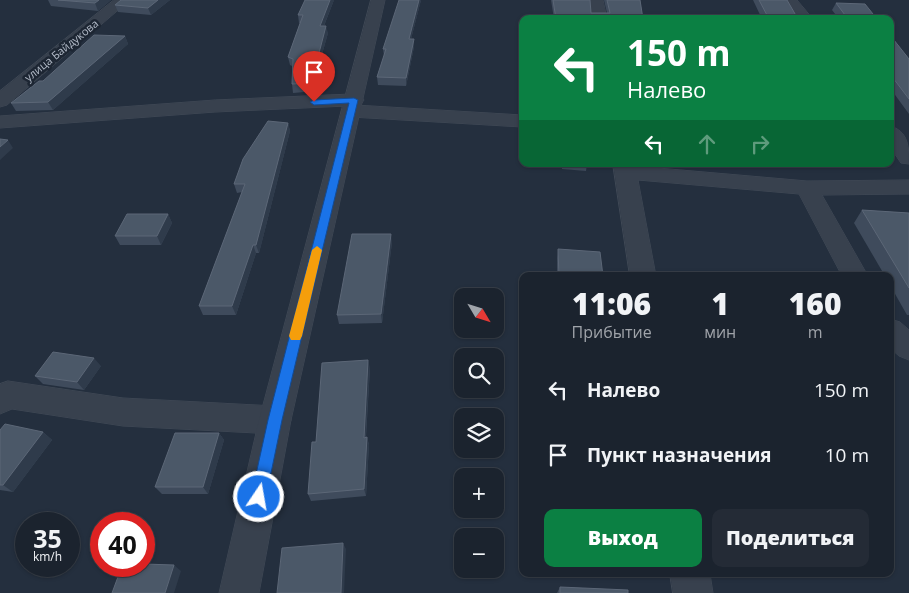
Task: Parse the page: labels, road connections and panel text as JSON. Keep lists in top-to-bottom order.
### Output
{
  "streets": {
    "street": ["улица Байдукова"]
  },
  "north": "bottom right",
  "page": {
    "turn": ["150 m", "Налево"],
    "eta": [
      "11:06",
      "Прибытие",
      "1",
      "мин",
      "160",
      "m"
    ],
    "map_buttons": ["+", "−"],
    "list": [
      {
        "name": "Налево",
        "value": "150 m"
      },
      {
        "name": "Пункт назначения",
        "value": "10 m"
      }
    ],
    "buttons": ["Выход", "Поделиться"],
    "speed": "35 km/h",
    "limit": "40"
  }
}
